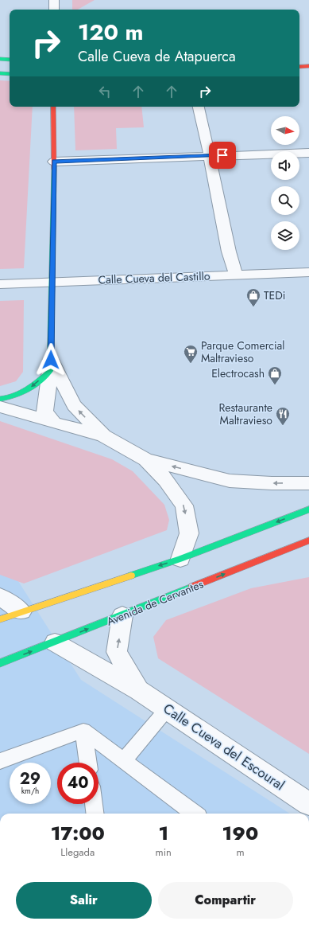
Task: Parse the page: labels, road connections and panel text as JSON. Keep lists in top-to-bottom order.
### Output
{
  "streets": {
    "street": ["Calle Cueva del Castillo", "Avenida de Cervantes", "Calle Cueva del Escoural"]
  },
  "crossings": [
    ["Avenida de Cervantes", "Calle Cueva del Escoural"]
  ],
  "places": {
    "shop": ["TEDi", "Electrocash"],
    "supermarket": ["Parque Comercial Maltravieso"],
    "restaurant": ["Restaurante Maltravieso"]
  },
  "north": "right",
  "page": {
    "turn": ["120 m", "Calle Cueva de Atapuerca"],
    "speed": "29 km/h",
    "limit": "40",
    "eta": [
      "17:00",
      "Llegada",
      "1",
      "min",
      "190",
      "m"
    ],
    "buttons": ["Salir", "Compartir"]
  }
}
